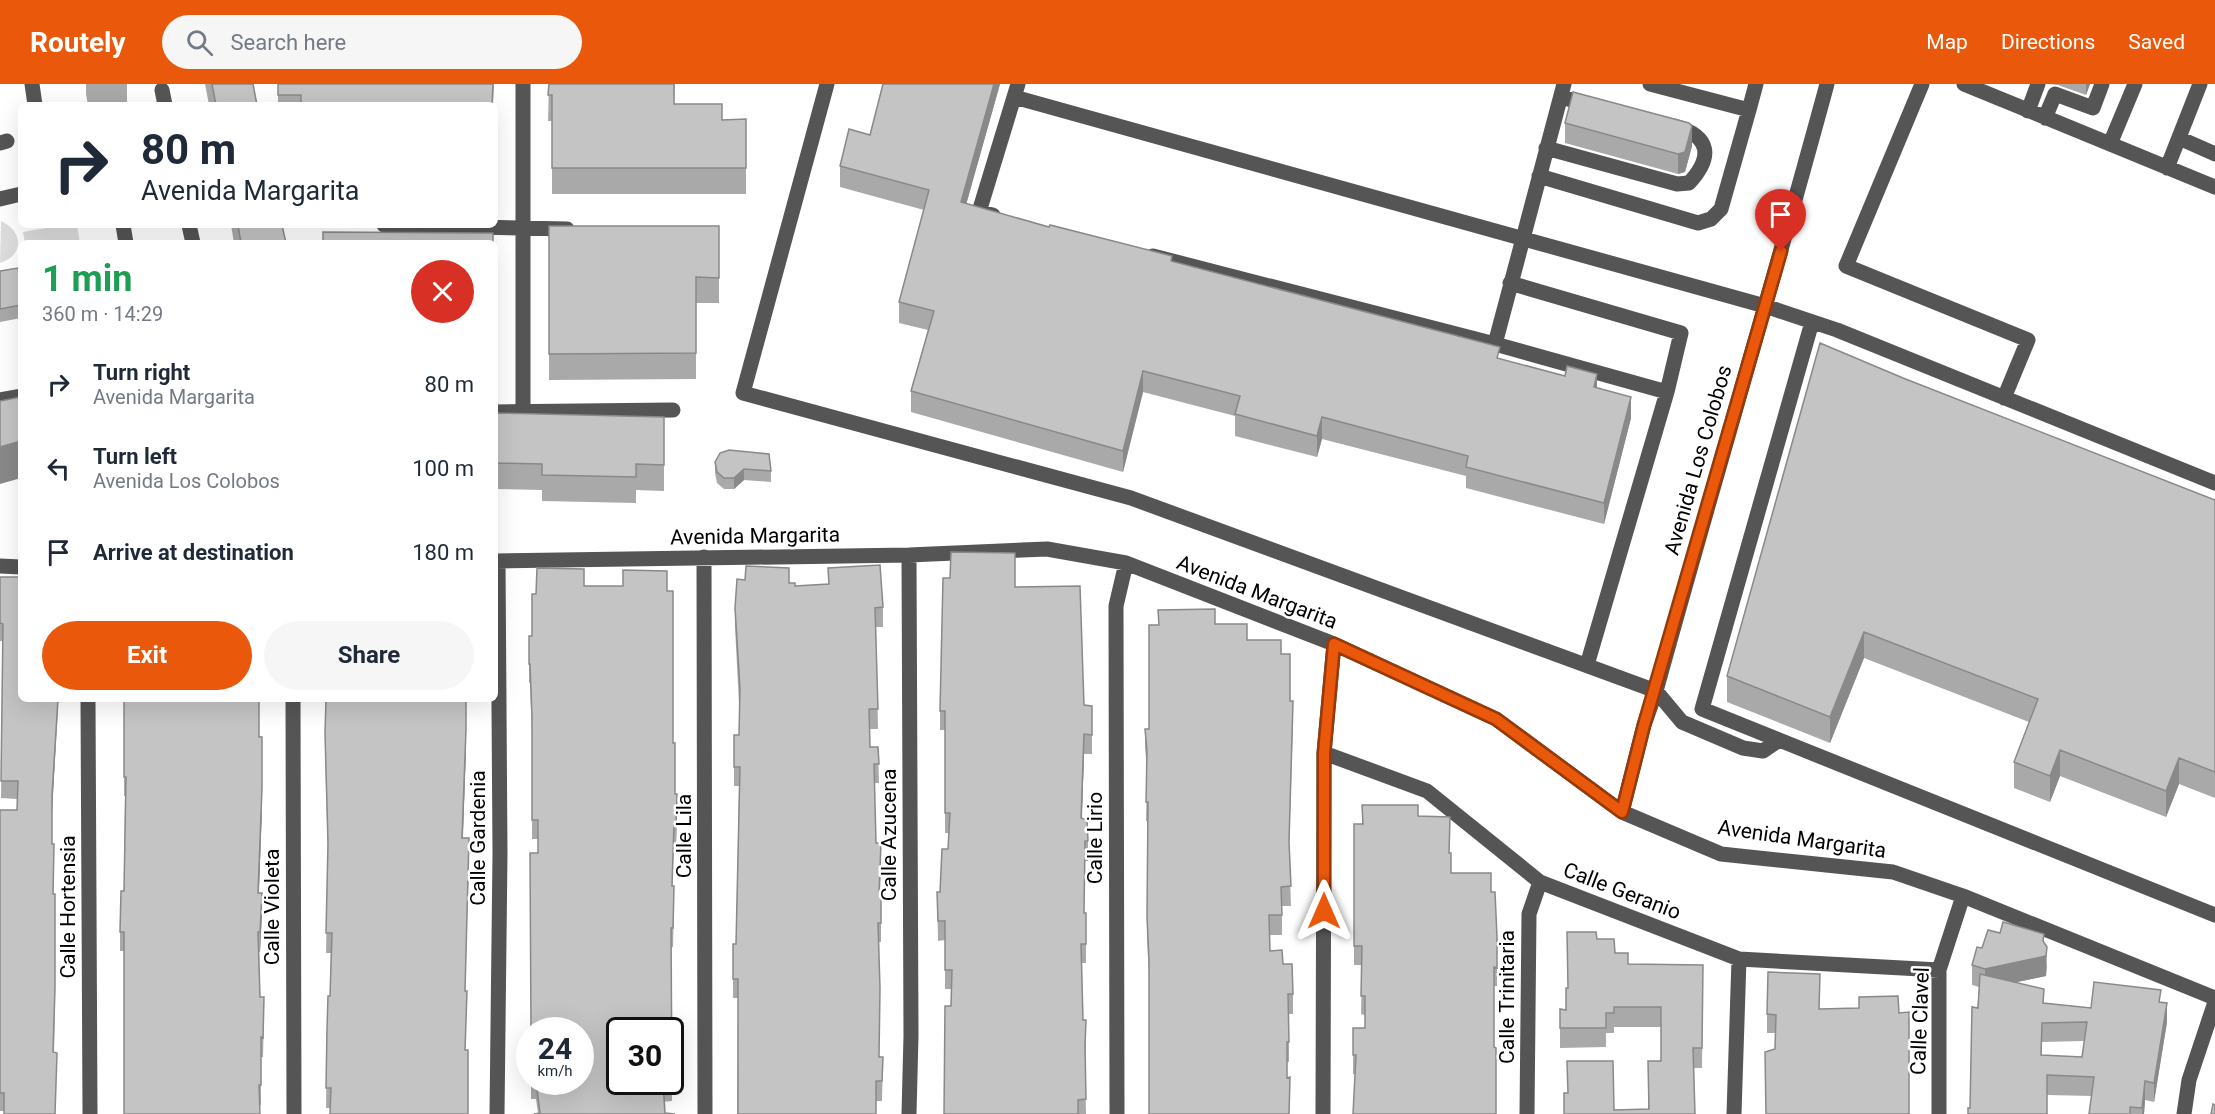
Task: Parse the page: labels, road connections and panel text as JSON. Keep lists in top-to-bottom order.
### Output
{
  "streets": {
    "street": [
      "Avenida Los Colobos",
      "Avenida Margarita",
      "Calle Azucena",
      "Calle Lila",
      "Calle Gardenia",
      "Calle Lirio",
      "Calle Geranio",
      "Calle Hortensia",
      "Calle Violeta",
      "Calle Trinitaria",
      "Calle Clavel"
    ]
  },
  "crossings": [
    ["Avenida Los Colobos", "Avenida Margarita"],
    ["Avenida Margarita", "Calle Azucena"],
    ["Avenida Margarita", "Calle Lila"],
    ["Avenida Margarita", "Calle Lirio"],
    ["Avenida Margarita", "Calle Clavel"],
    ["Calle Geranio", "Calle Trinitaria"],
    ["Calle Geranio", "Calle Clavel"]
  ],
  "page": {
    "header": "Routely",
    "search": "Search here",
    "nav": ["Map", "Directions", "Saved"],
    "turn": ["80 m", "Avenida Margarita"],
    "heading": ["1 min", "360 m · 14:29"],
    "list": [
      {
        "name": "Turn right",
        "note": "Avenida Margarita",
        "value": "80 m"
      },
      {
        "name": "Turn left",
        "note": "Avenida Los Colobos",
        "value": "100 m"
      },
      {
        "name": "Arrive at destination",
        "value": "180 m"
      }
    ],
    "buttons": ["Exit", "Share"],
    "speed": "24 km/h",
    "limit": "30"
  }
}
